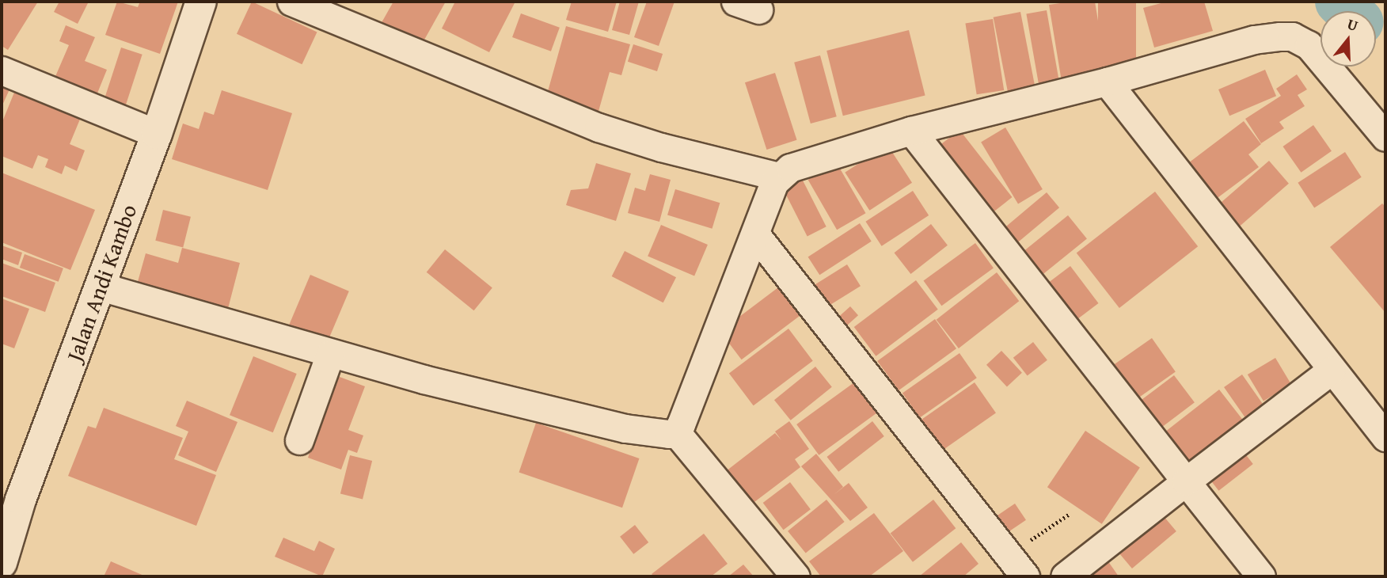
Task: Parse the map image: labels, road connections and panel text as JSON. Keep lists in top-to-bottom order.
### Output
{
  "streets": {
    "street": ["Jalan Andi Kambo"]
  },
  "north": "top"
}
